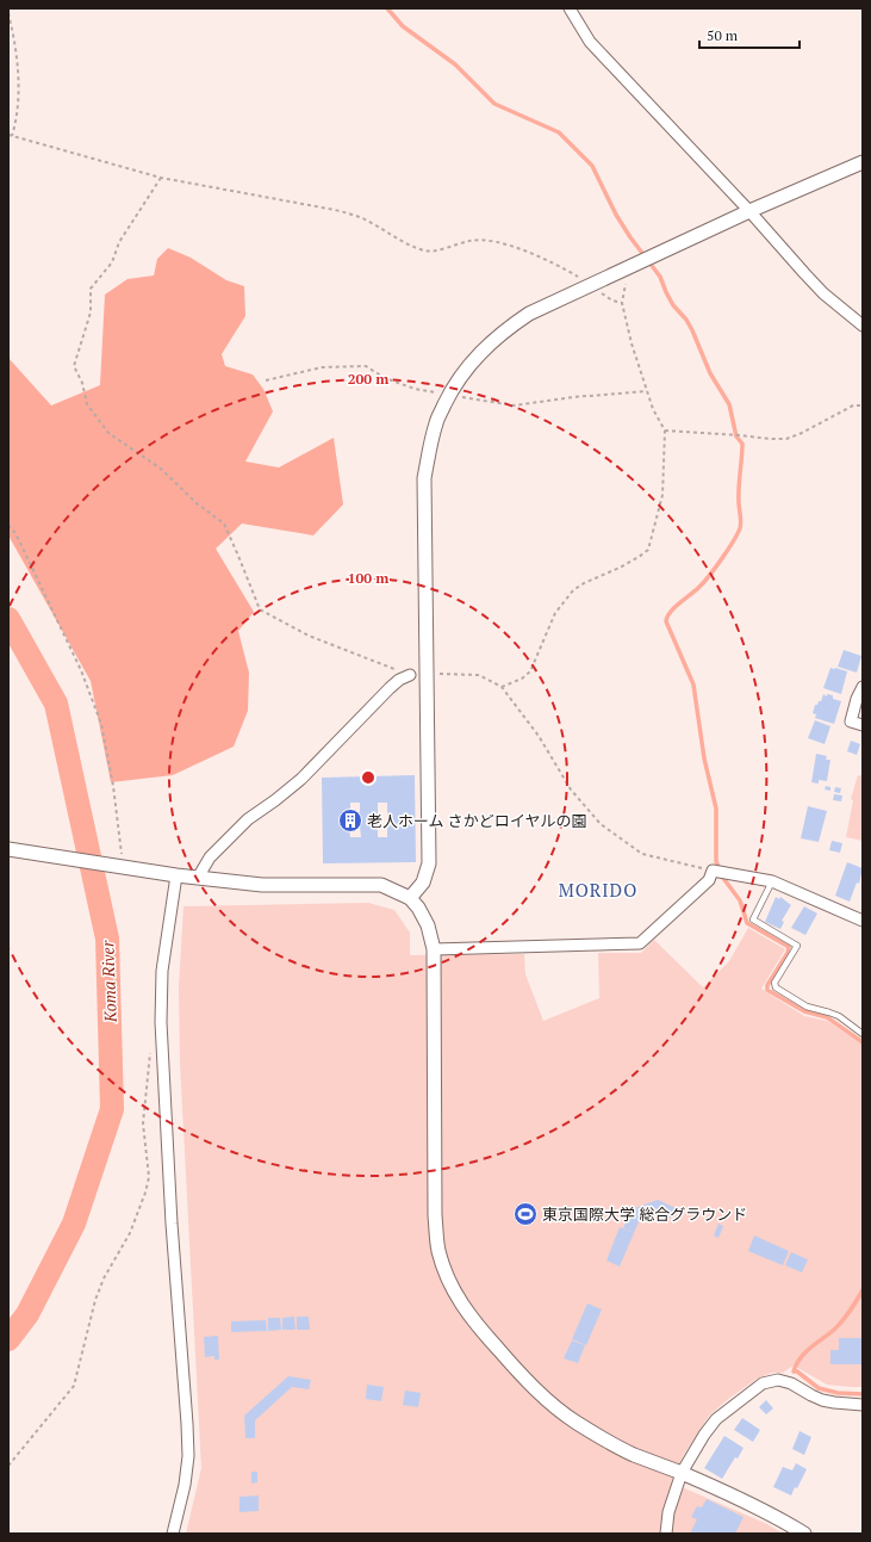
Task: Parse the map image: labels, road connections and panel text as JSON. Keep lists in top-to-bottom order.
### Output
{
  "districts": ["MORIDO"],
  "water": ["Koma River"],
  "places": {
    "building": ["老人ホーム さかどロイヤルの園"],
    "sports": ["東京国際大学 総合グラウンド"]
  },
  "scale_bar": "50 m",
  "rings": ["200 m", "100 m"]
}
